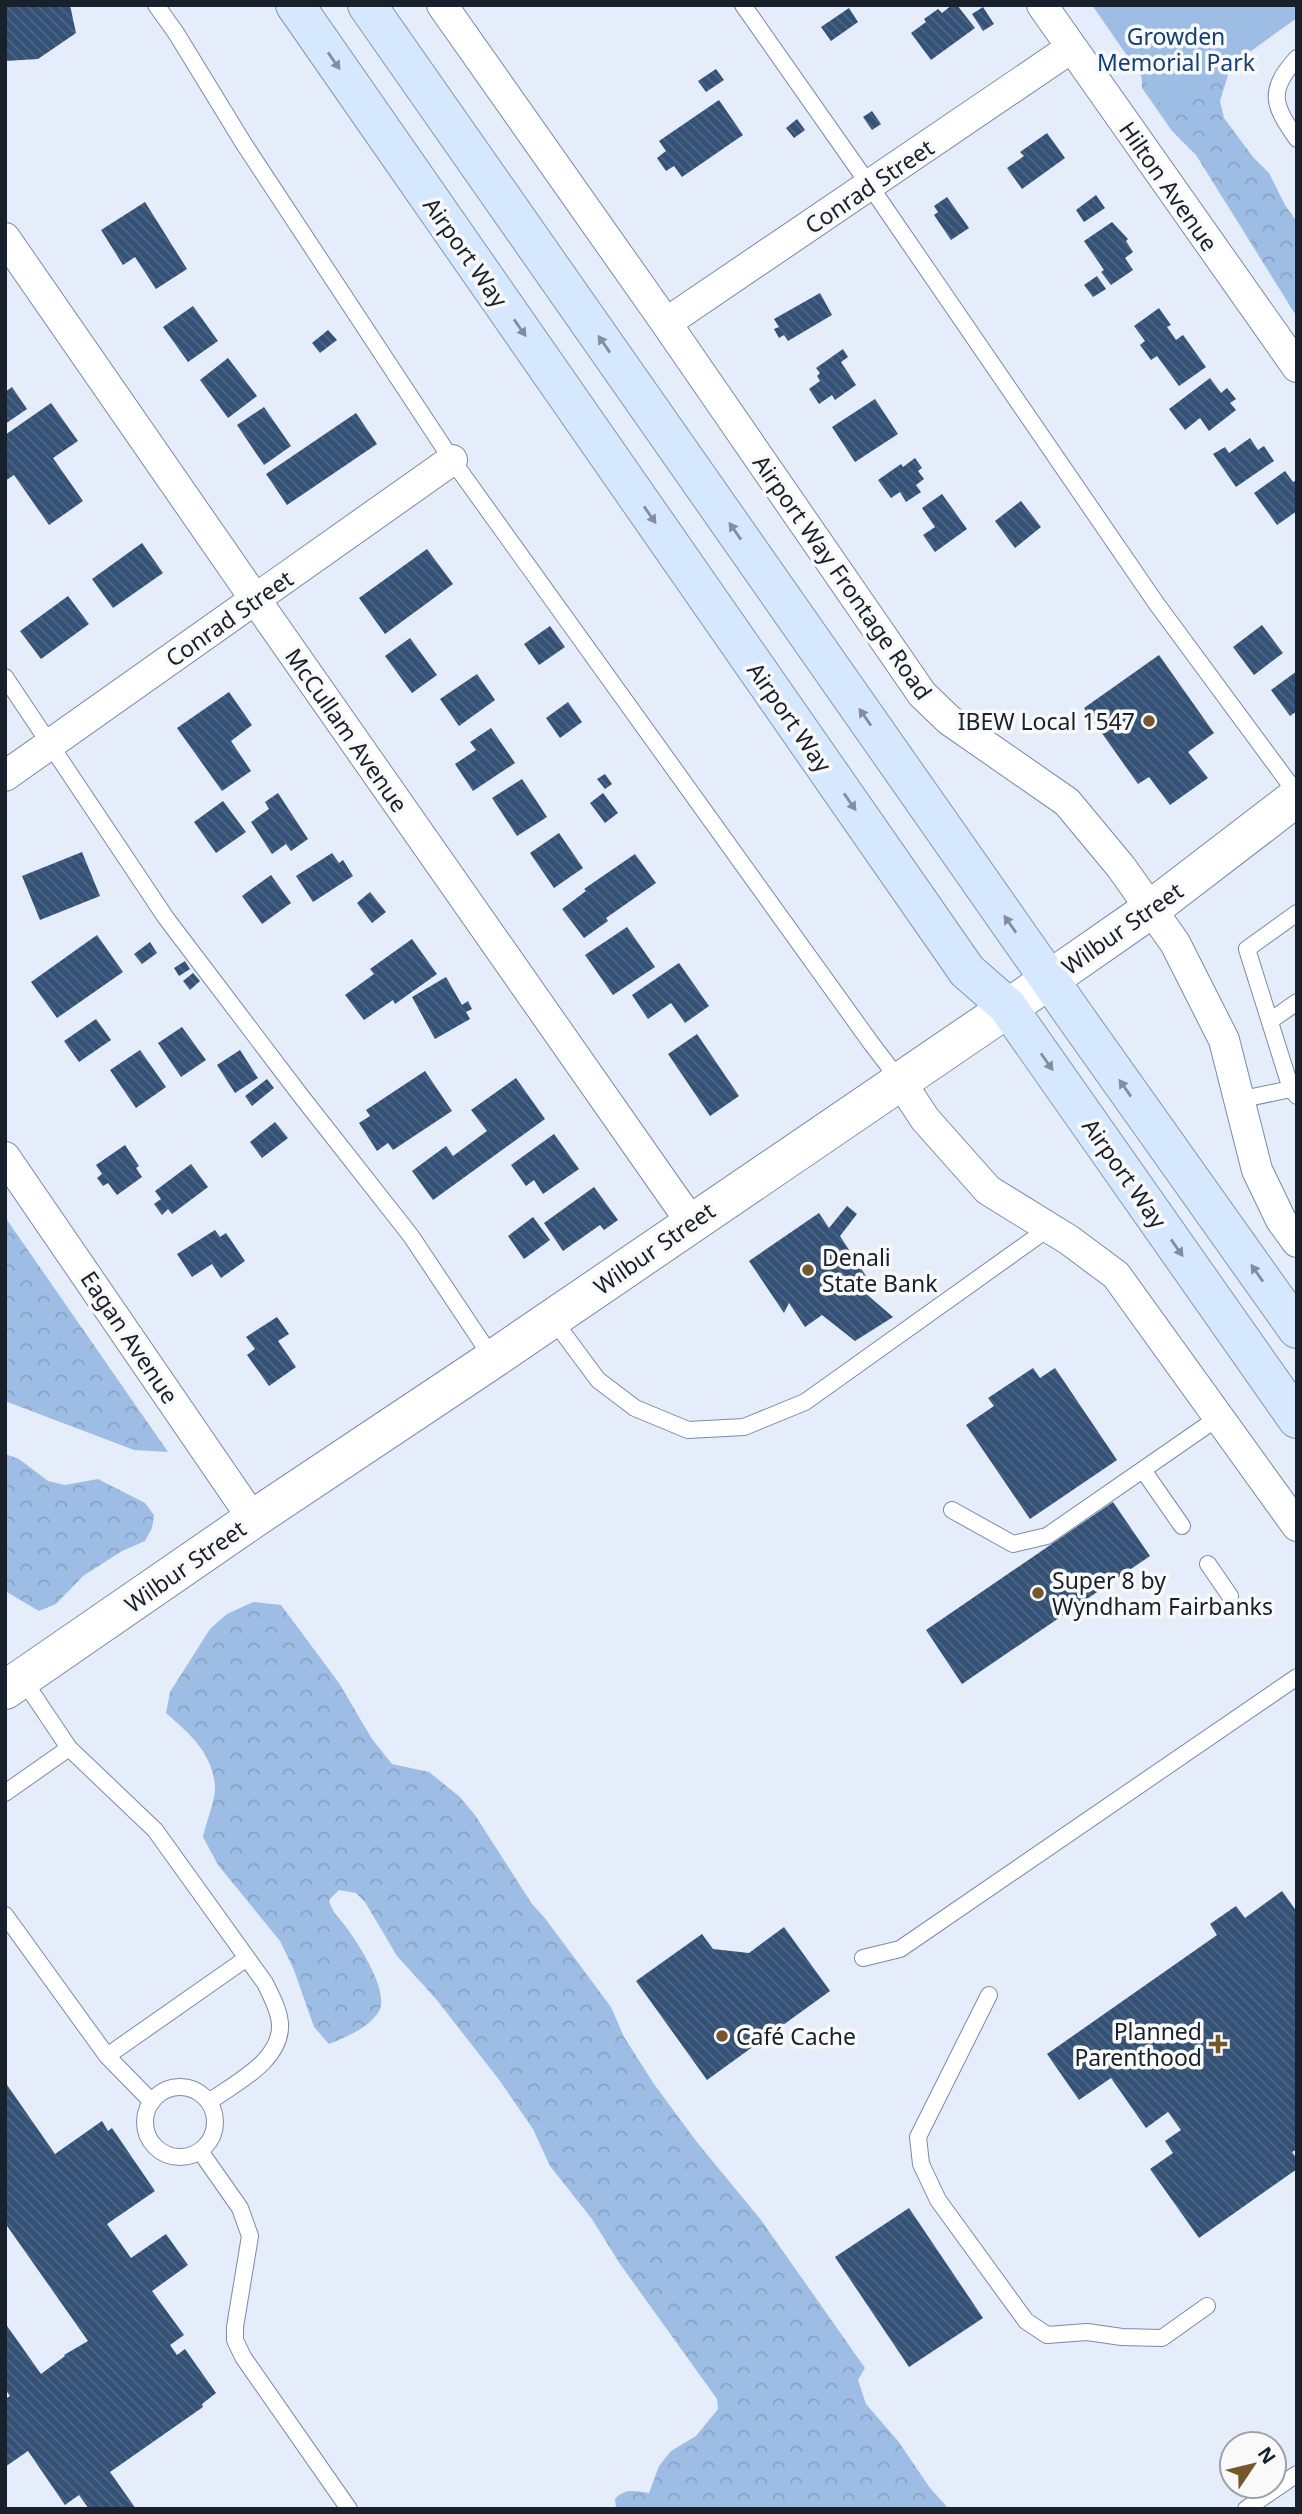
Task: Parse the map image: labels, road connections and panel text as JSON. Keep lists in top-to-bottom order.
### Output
{
  "streets": {
    "main road": ["Airport Way"],
    "street": [
      "Conrad Street",
      "Hilton Avenue",
      "Airport Way Frontage Road",
      "McCullam Avenue",
      "Wilbur Street",
      "Eagan Avenue"
    ]
  },
  "crossings": [
    ["Conrad Street", "Hilton Avenue"],
    ["Conrad Street", "Airport Way Frontage Road"],
    ["Conrad Street", "McCullam Avenue"],
    ["Airport Way", "Wilbur Street"],
    ["Airport Way Frontage Road", "Wilbur Street"],
    ["McCullam Avenue", "Wilbur Street"],
    ["Wilbur Street", "Eagan Avenue"]
  ],
  "parks": ["Growden Memorial Park"],
  "places": {
    "other": [
      "IBEW Local 1547",
      "Denali State Bank",
      "Super 8 by Wyndham Fairbanks",
      "Café Cache"
    ],
    "health": ["Planned Parenthood"]
  },
  "north": "top right"
}
